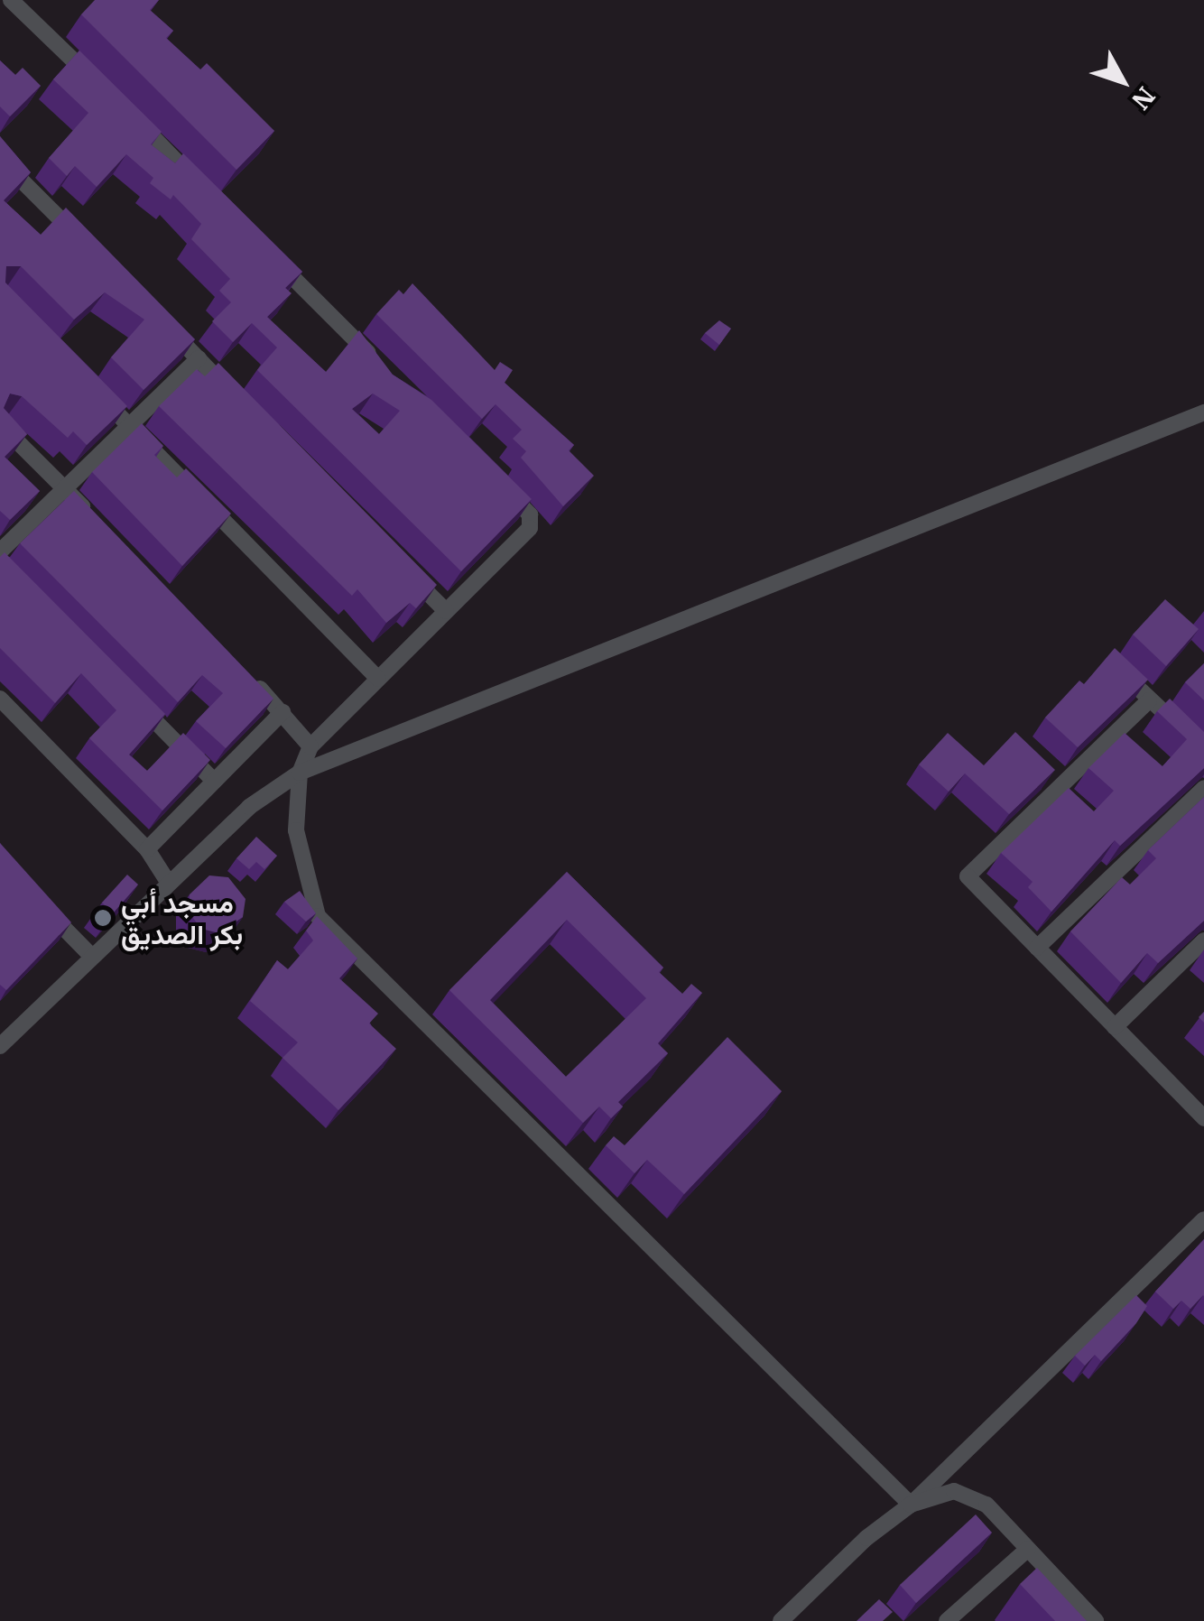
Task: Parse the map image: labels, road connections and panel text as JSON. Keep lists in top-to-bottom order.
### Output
{
  "places": ["مسجد أبي بكر الصديق"],
  "north": "bottom right"
}
